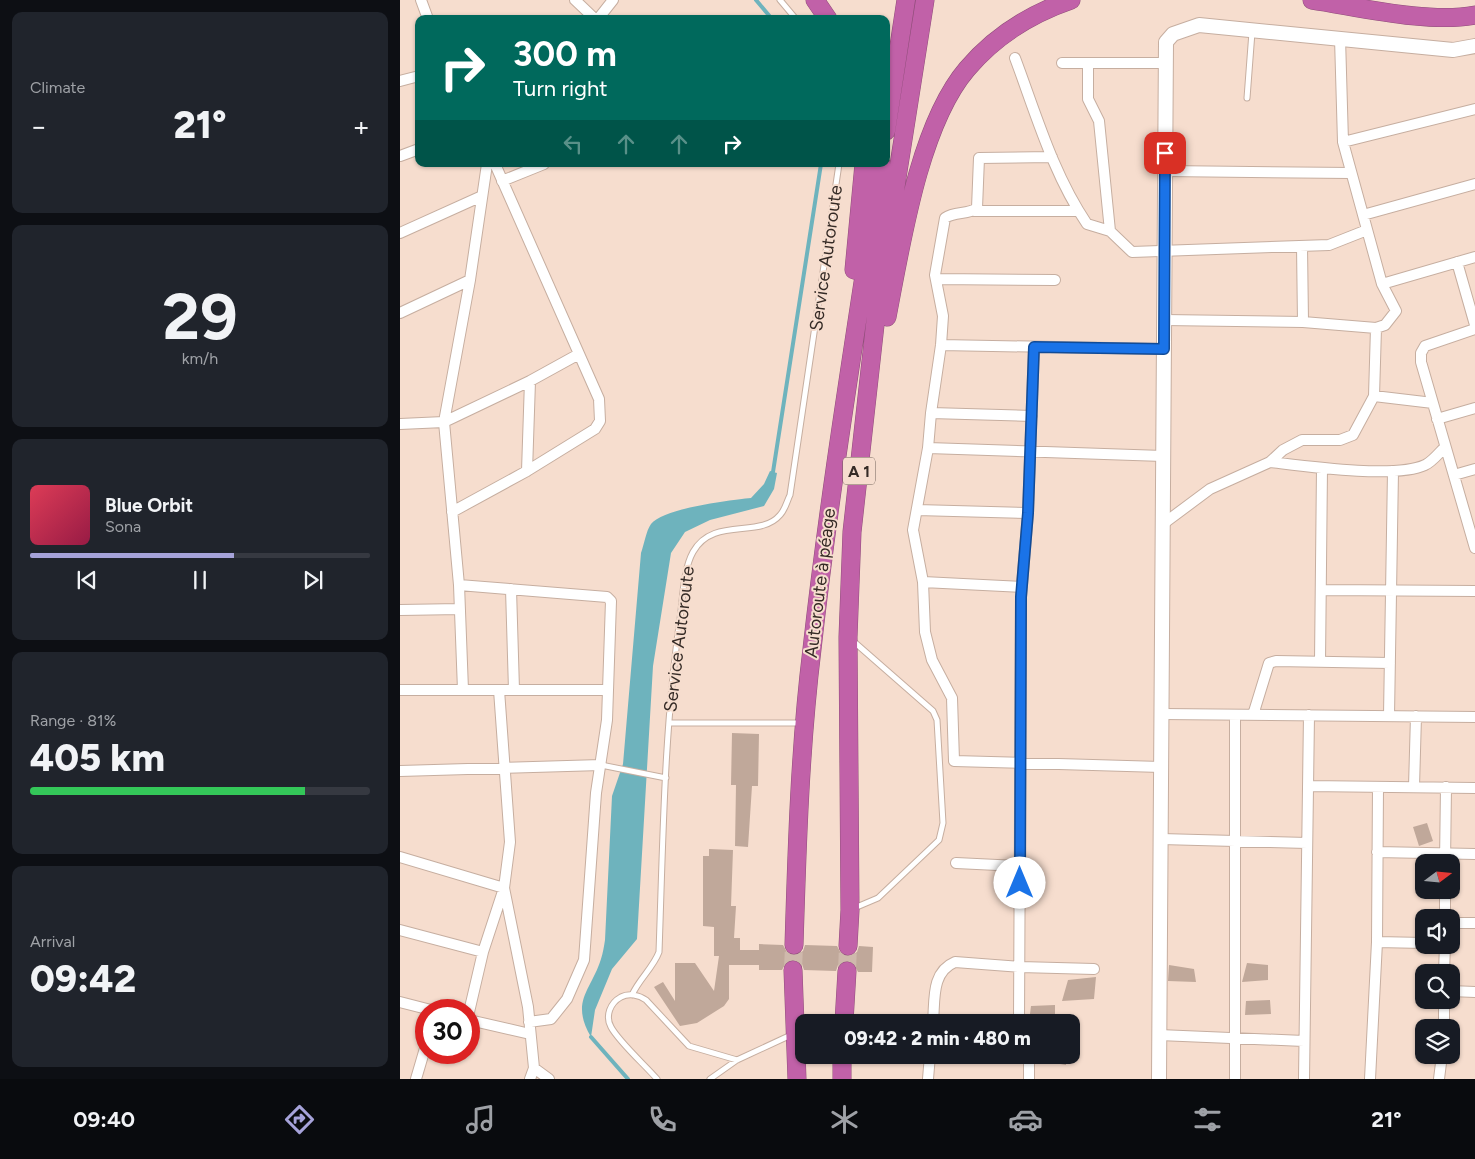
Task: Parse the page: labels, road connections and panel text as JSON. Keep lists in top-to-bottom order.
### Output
{
  "streets": {
    "highway": ["A 1", "Autoroute à péage"],
    "lane": ["Service Autoroute"]
  },
  "north": "right",
  "page": {
    "tile": [
      "Climate",
      ["29", "km/h"],
      ["Range · 81%", "405 km"],
      ["Arrival", "09:42"]
    ],
    "turn": ["300 m", "Turn right"],
    "heat": ["−", "21°", "+"],
    "song": ["Blue Orbit", "Sona"],
    "limit": "30",
    "trip": "09:42 · 2 min · 480 m",
    "tabs": ["09:40", "21°"]
  }
}
